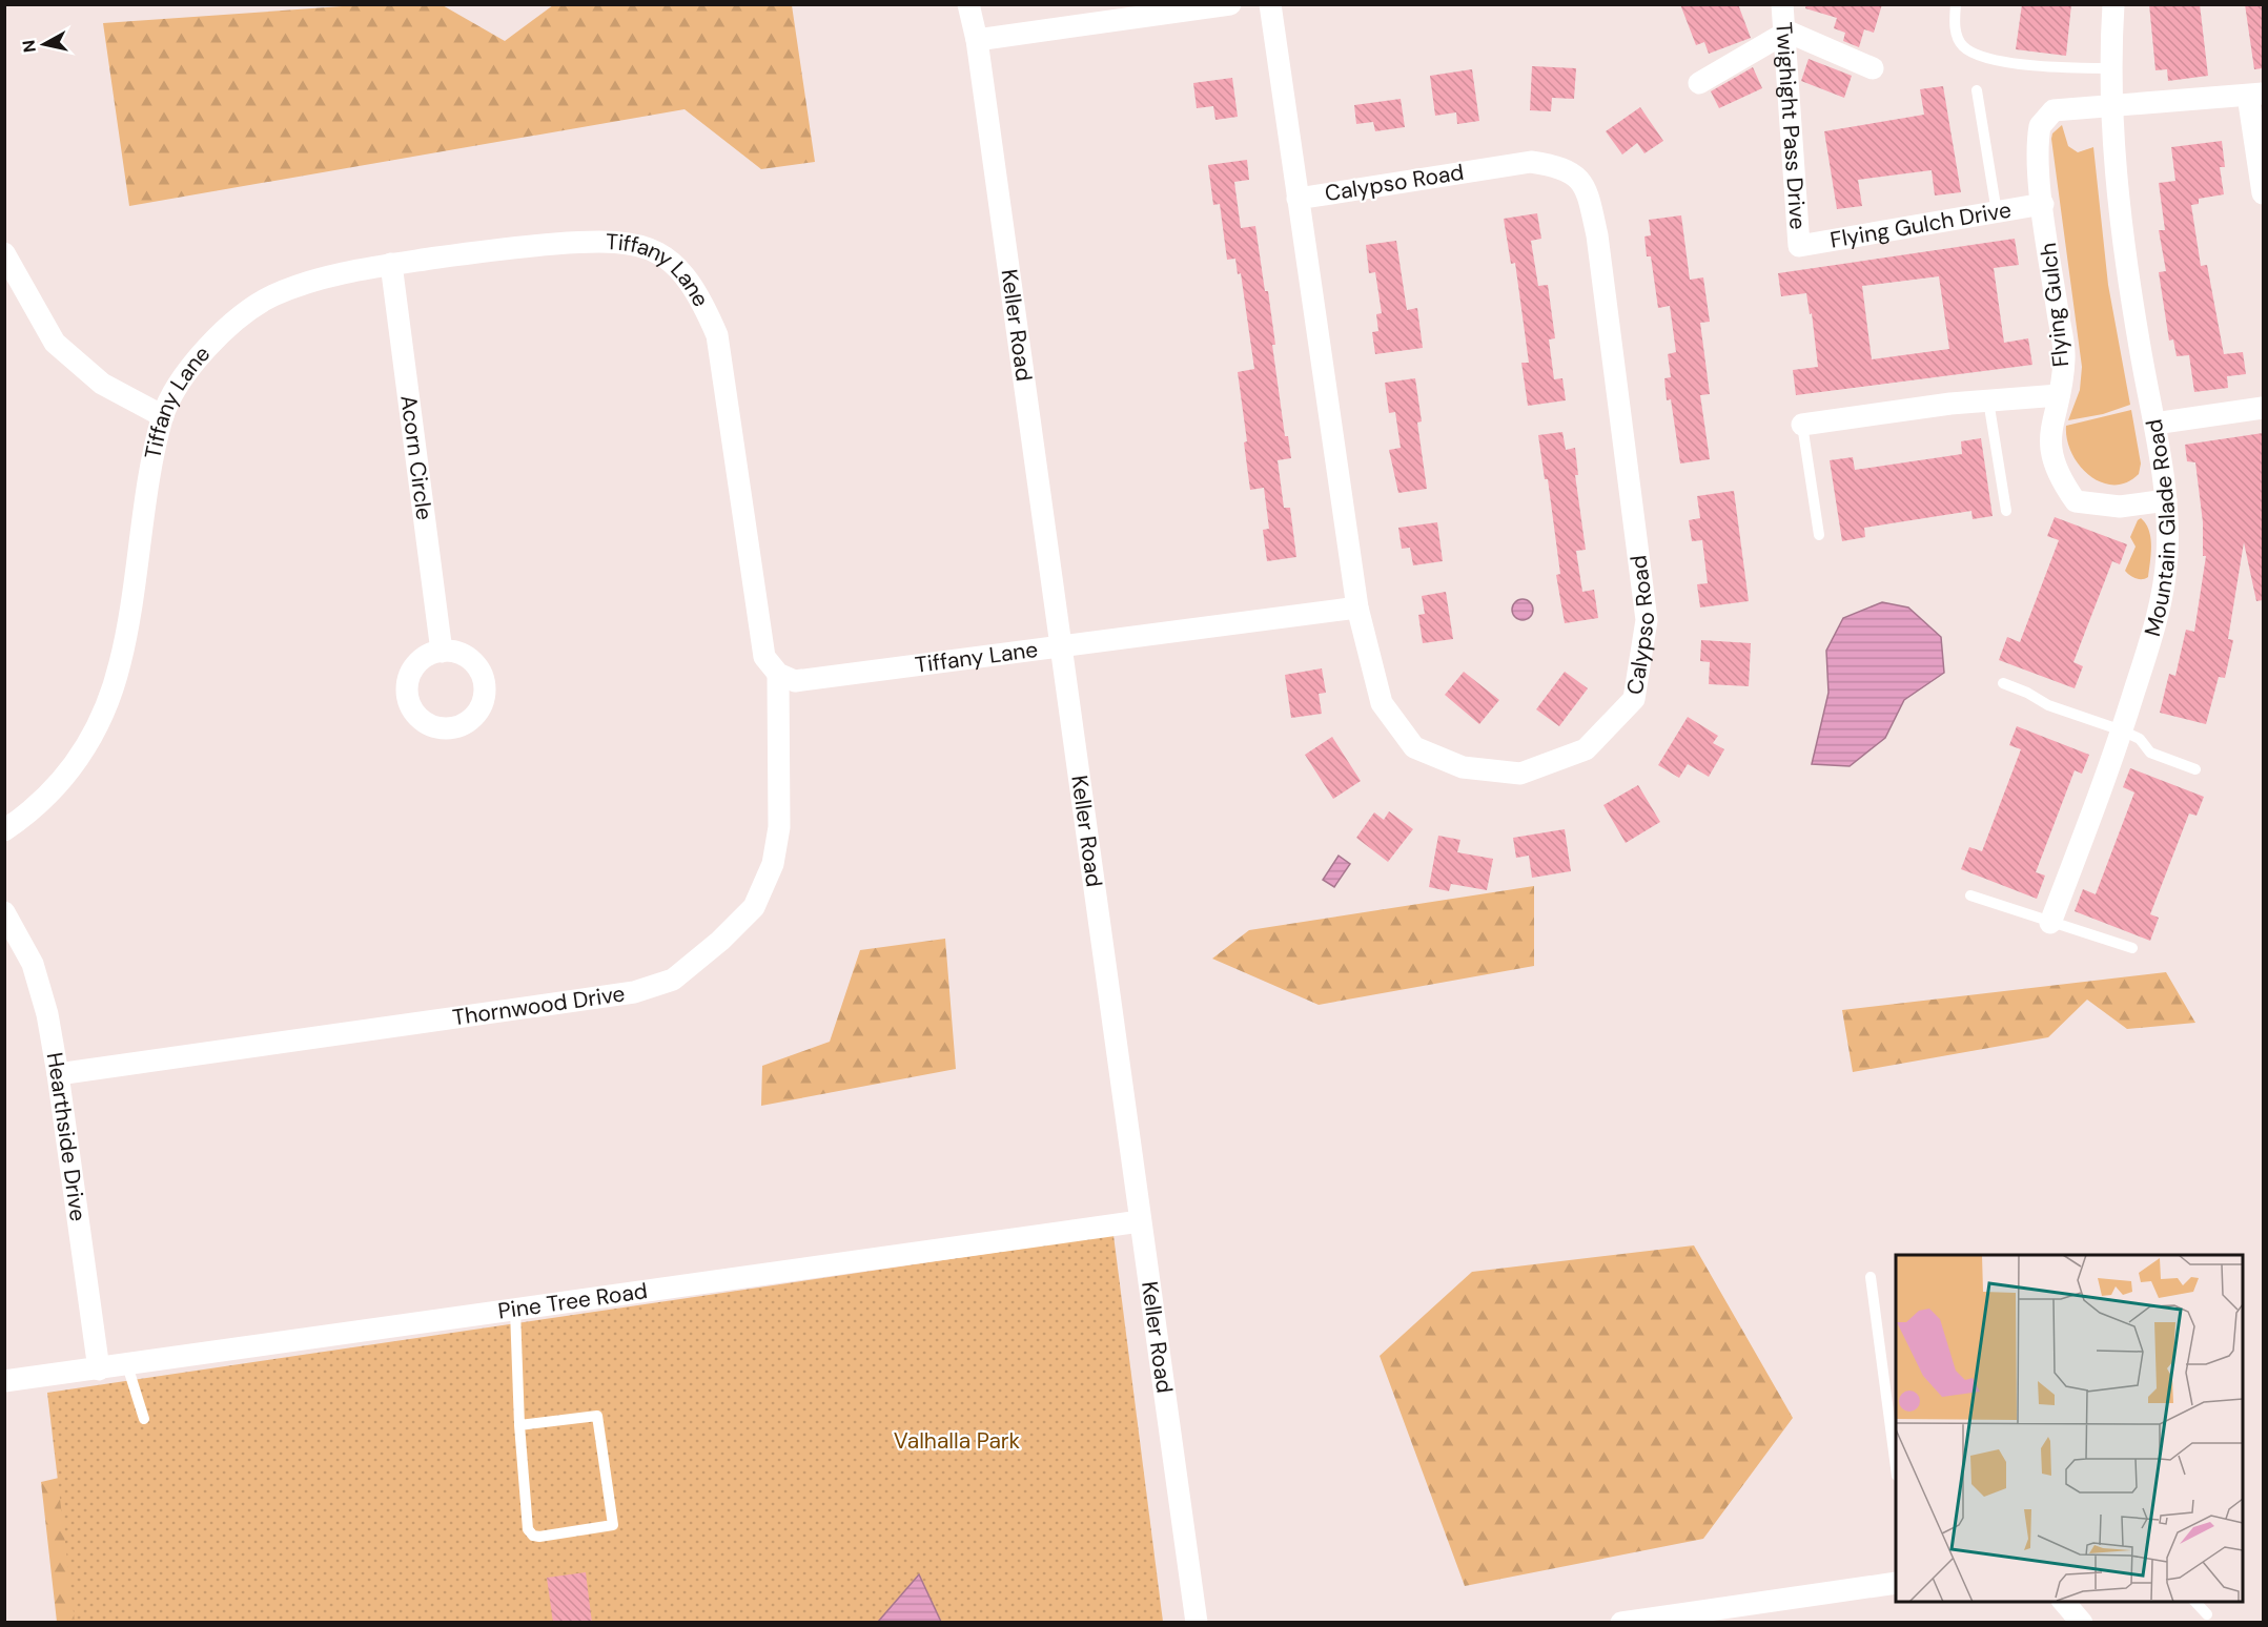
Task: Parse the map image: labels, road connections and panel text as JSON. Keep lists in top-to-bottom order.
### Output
{
  "streets": {
    "street": [
      "Twighight Pass Drive",
      "Calypso Road",
      "Flying Gulch Drive",
      "Tiffany Lane",
      "Flying Gulch",
      "Keller Road",
      "Acorn Circle",
      "Mountain Glade Road",
      "Thornwood Drive",
      "Hearthside Drive",
      "Pine Tree Road"
    ]
  },
  "crossings": [
    ["Twighight Pass Drive", "Flying Gulch Drive"],
    ["Calypso Road", "Tiffany Lane"],
    ["Flying Gulch Drive", "Flying Gulch"],
    ["Tiffany Lane", "Keller Road"],
    ["Tiffany Lane", "Acorn Circle"],
    ["Tiffany Lane", "Thornwood Drive"],
    ["Flying Gulch", "Mountain Glade Road"],
    ["Keller Road", "Pine Tree Road"],
    ["Thornwood Drive", "Hearthside Drive"],
    ["Hearthside Drive", "Pine Tree Road"]
  ],
  "parks": ["Valhalla Park"],
  "north": "left"
}
